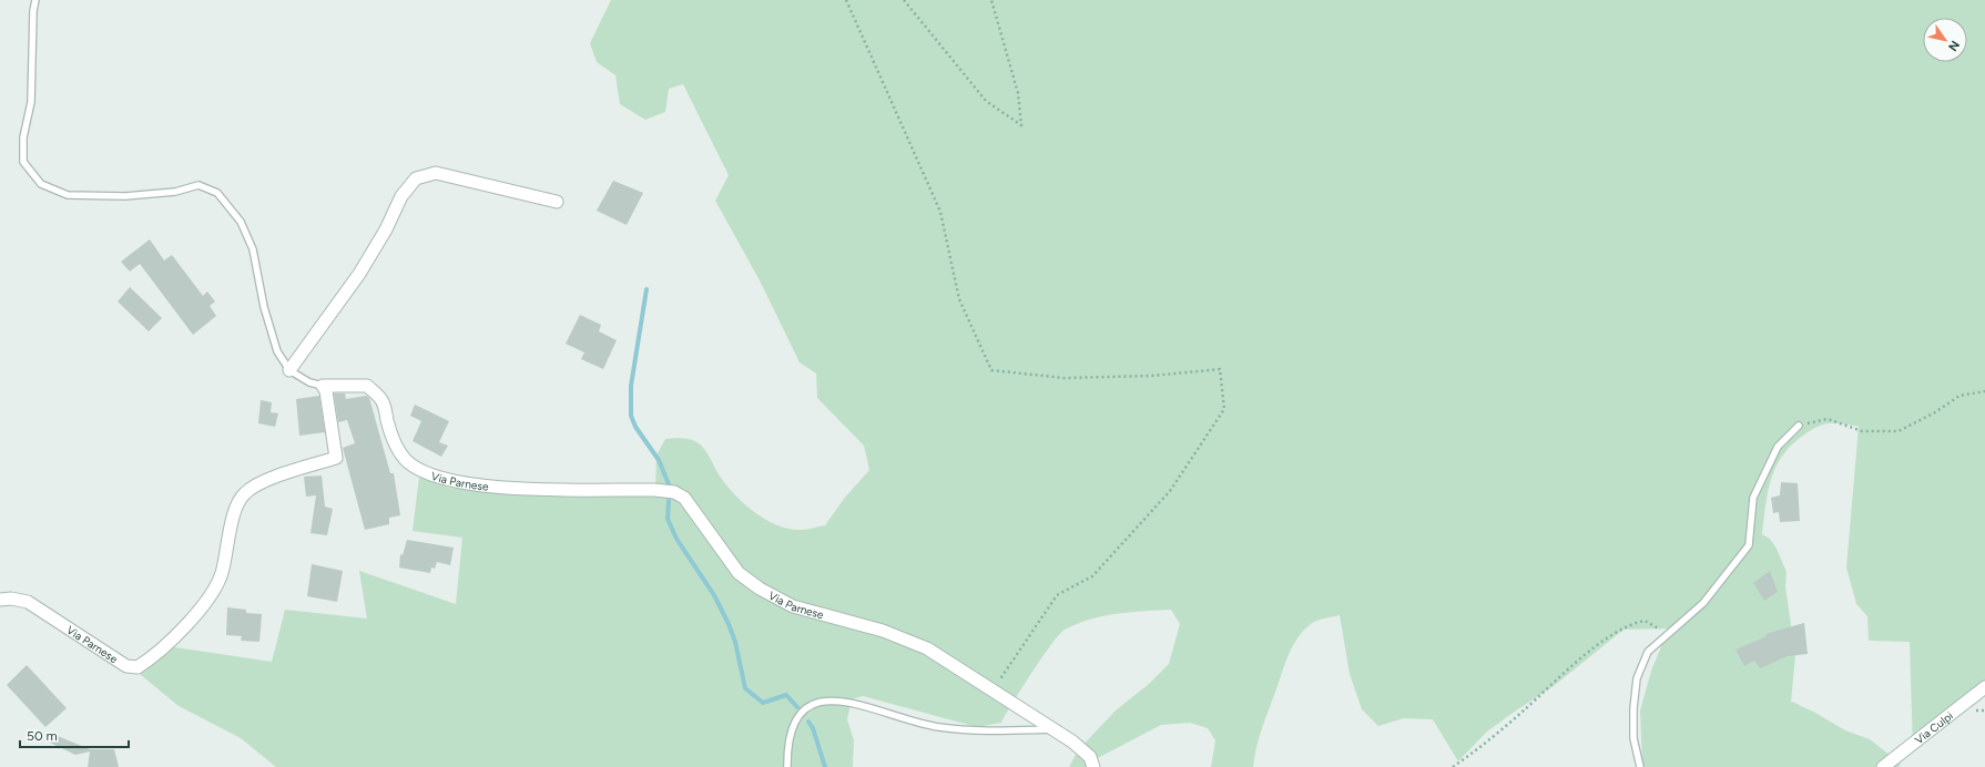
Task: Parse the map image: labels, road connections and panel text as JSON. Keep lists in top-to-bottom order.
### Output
{
  "streets": {
    "street": ["Via Parnese", "Via Culpi"]
  },
  "scale_bar": "50 m",
  "north": "bottom right"
}
